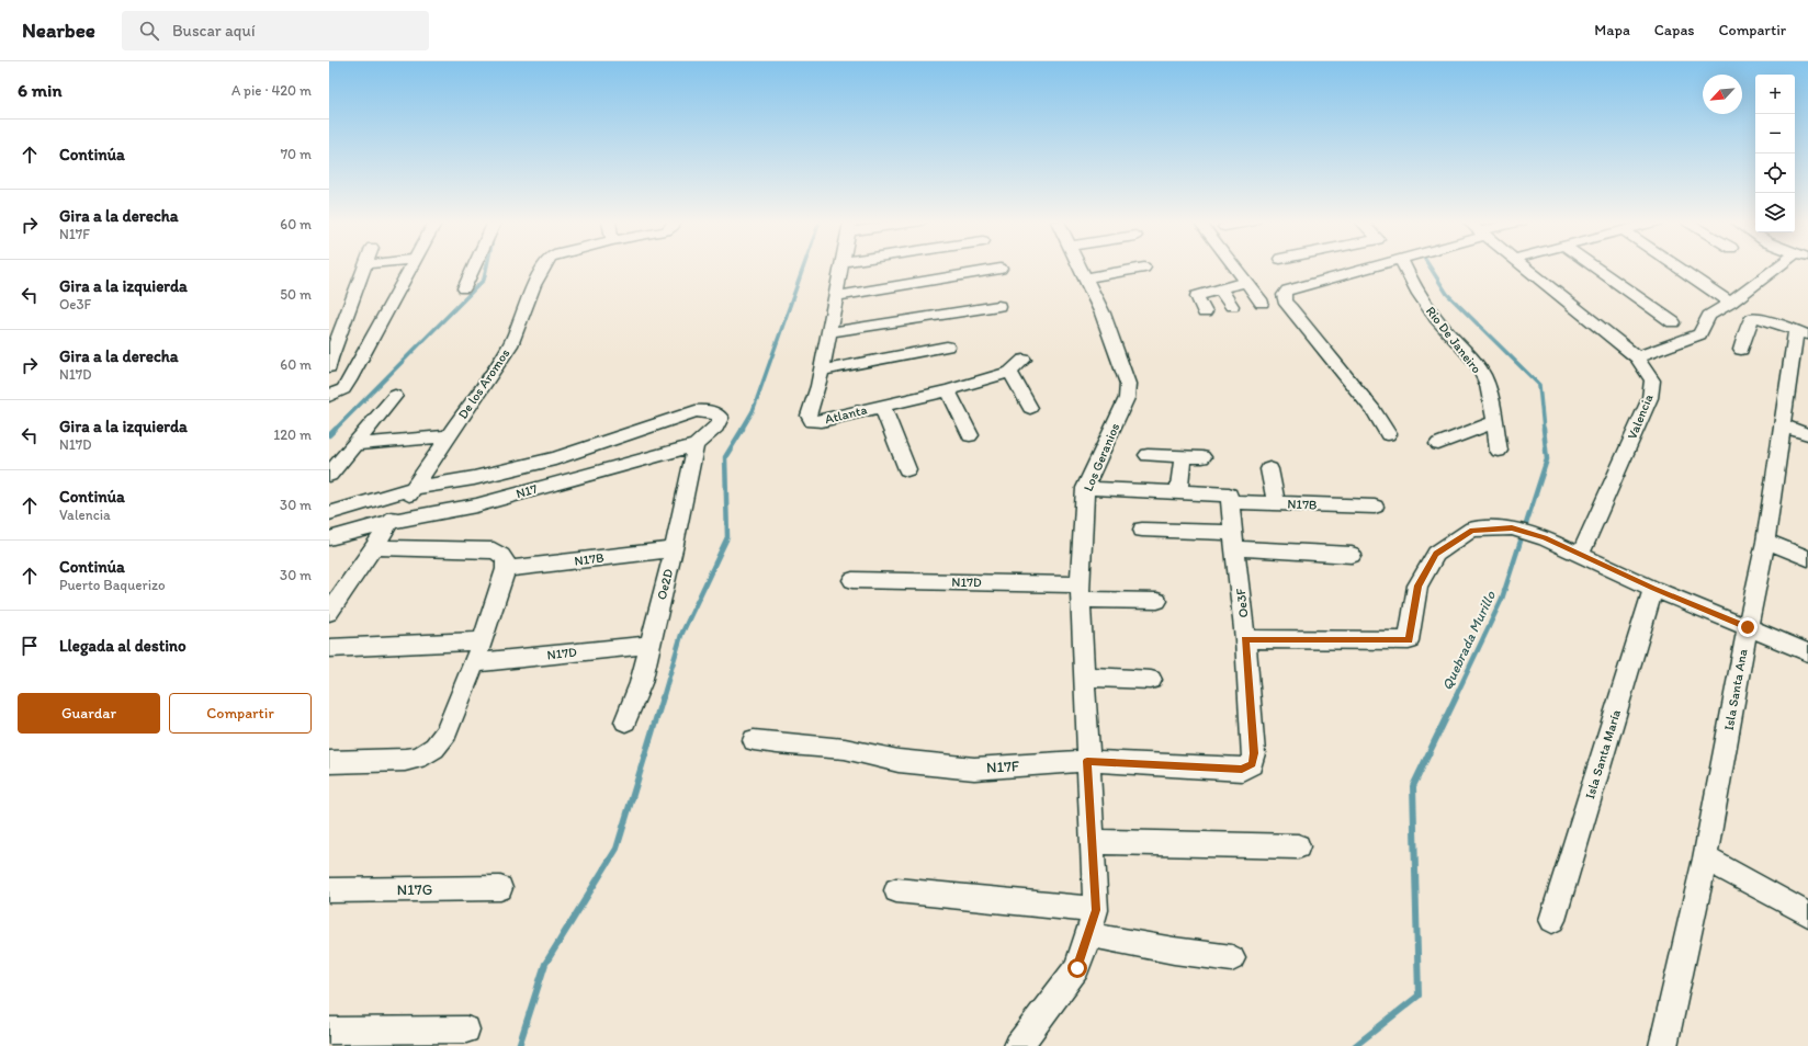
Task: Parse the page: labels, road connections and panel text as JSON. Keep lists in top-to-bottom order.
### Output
{
  "streets": {
    "street": [
      "Rio De Janeiro",
      "De los Aromos",
      "Atlanta",
      "Valencia",
      "Los Geranios",
      "N17",
      "N17B",
      "N17D",
      "Oe2D",
      "Oe3F",
      "Isla Santa Ana",
      "Isla Santa María",
      "N17F",
      "N17G"
    ]
  },
  "crossings": [
    ["De los Aromos", "N17"],
    ["Los Geranios", "N17B"],
    ["Los Geranios", "N17D"],
    ["Los Geranios", "N17F"],
    ["N17", "Oe2D"],
    ["N17B", "Oe2D"],
    ["N17B", "Oe3F"],
    ["N17D", "Oe2D"],
    ["Oe3F", "N17F"]
  ],
  "water": ["Quebrada Murillo"],
  "north": "bottom left",
  "page": {
    "header": "Nearbee",
    "search": "Buscar aquí",
    "nav": ["Mapa", "Capas", "Compartir"],
    "heading": ["6 min", "A pie · 420 m"],
    "map_buttons": ["+", "−"],
    "list": [
      ["Continúa", "70 m"],
      ["Gira a la derecha", "N17F", "60 m"],
      ["Gira a la izquierda", "Oe3F", "50 m"],
      ["Gira a la derecha", "N17D", "60 m"],
      ["Gira a la izquierda", "N17D", "120 m"],
      ["Continúa", "Valencia", "30 m"],
      ["Continúa", "Puerto Baquerizo", "30 m"],
      "Llegada al destino"
    ],
    "buttons": ["Guardar", "Compartir"]
  }
}
